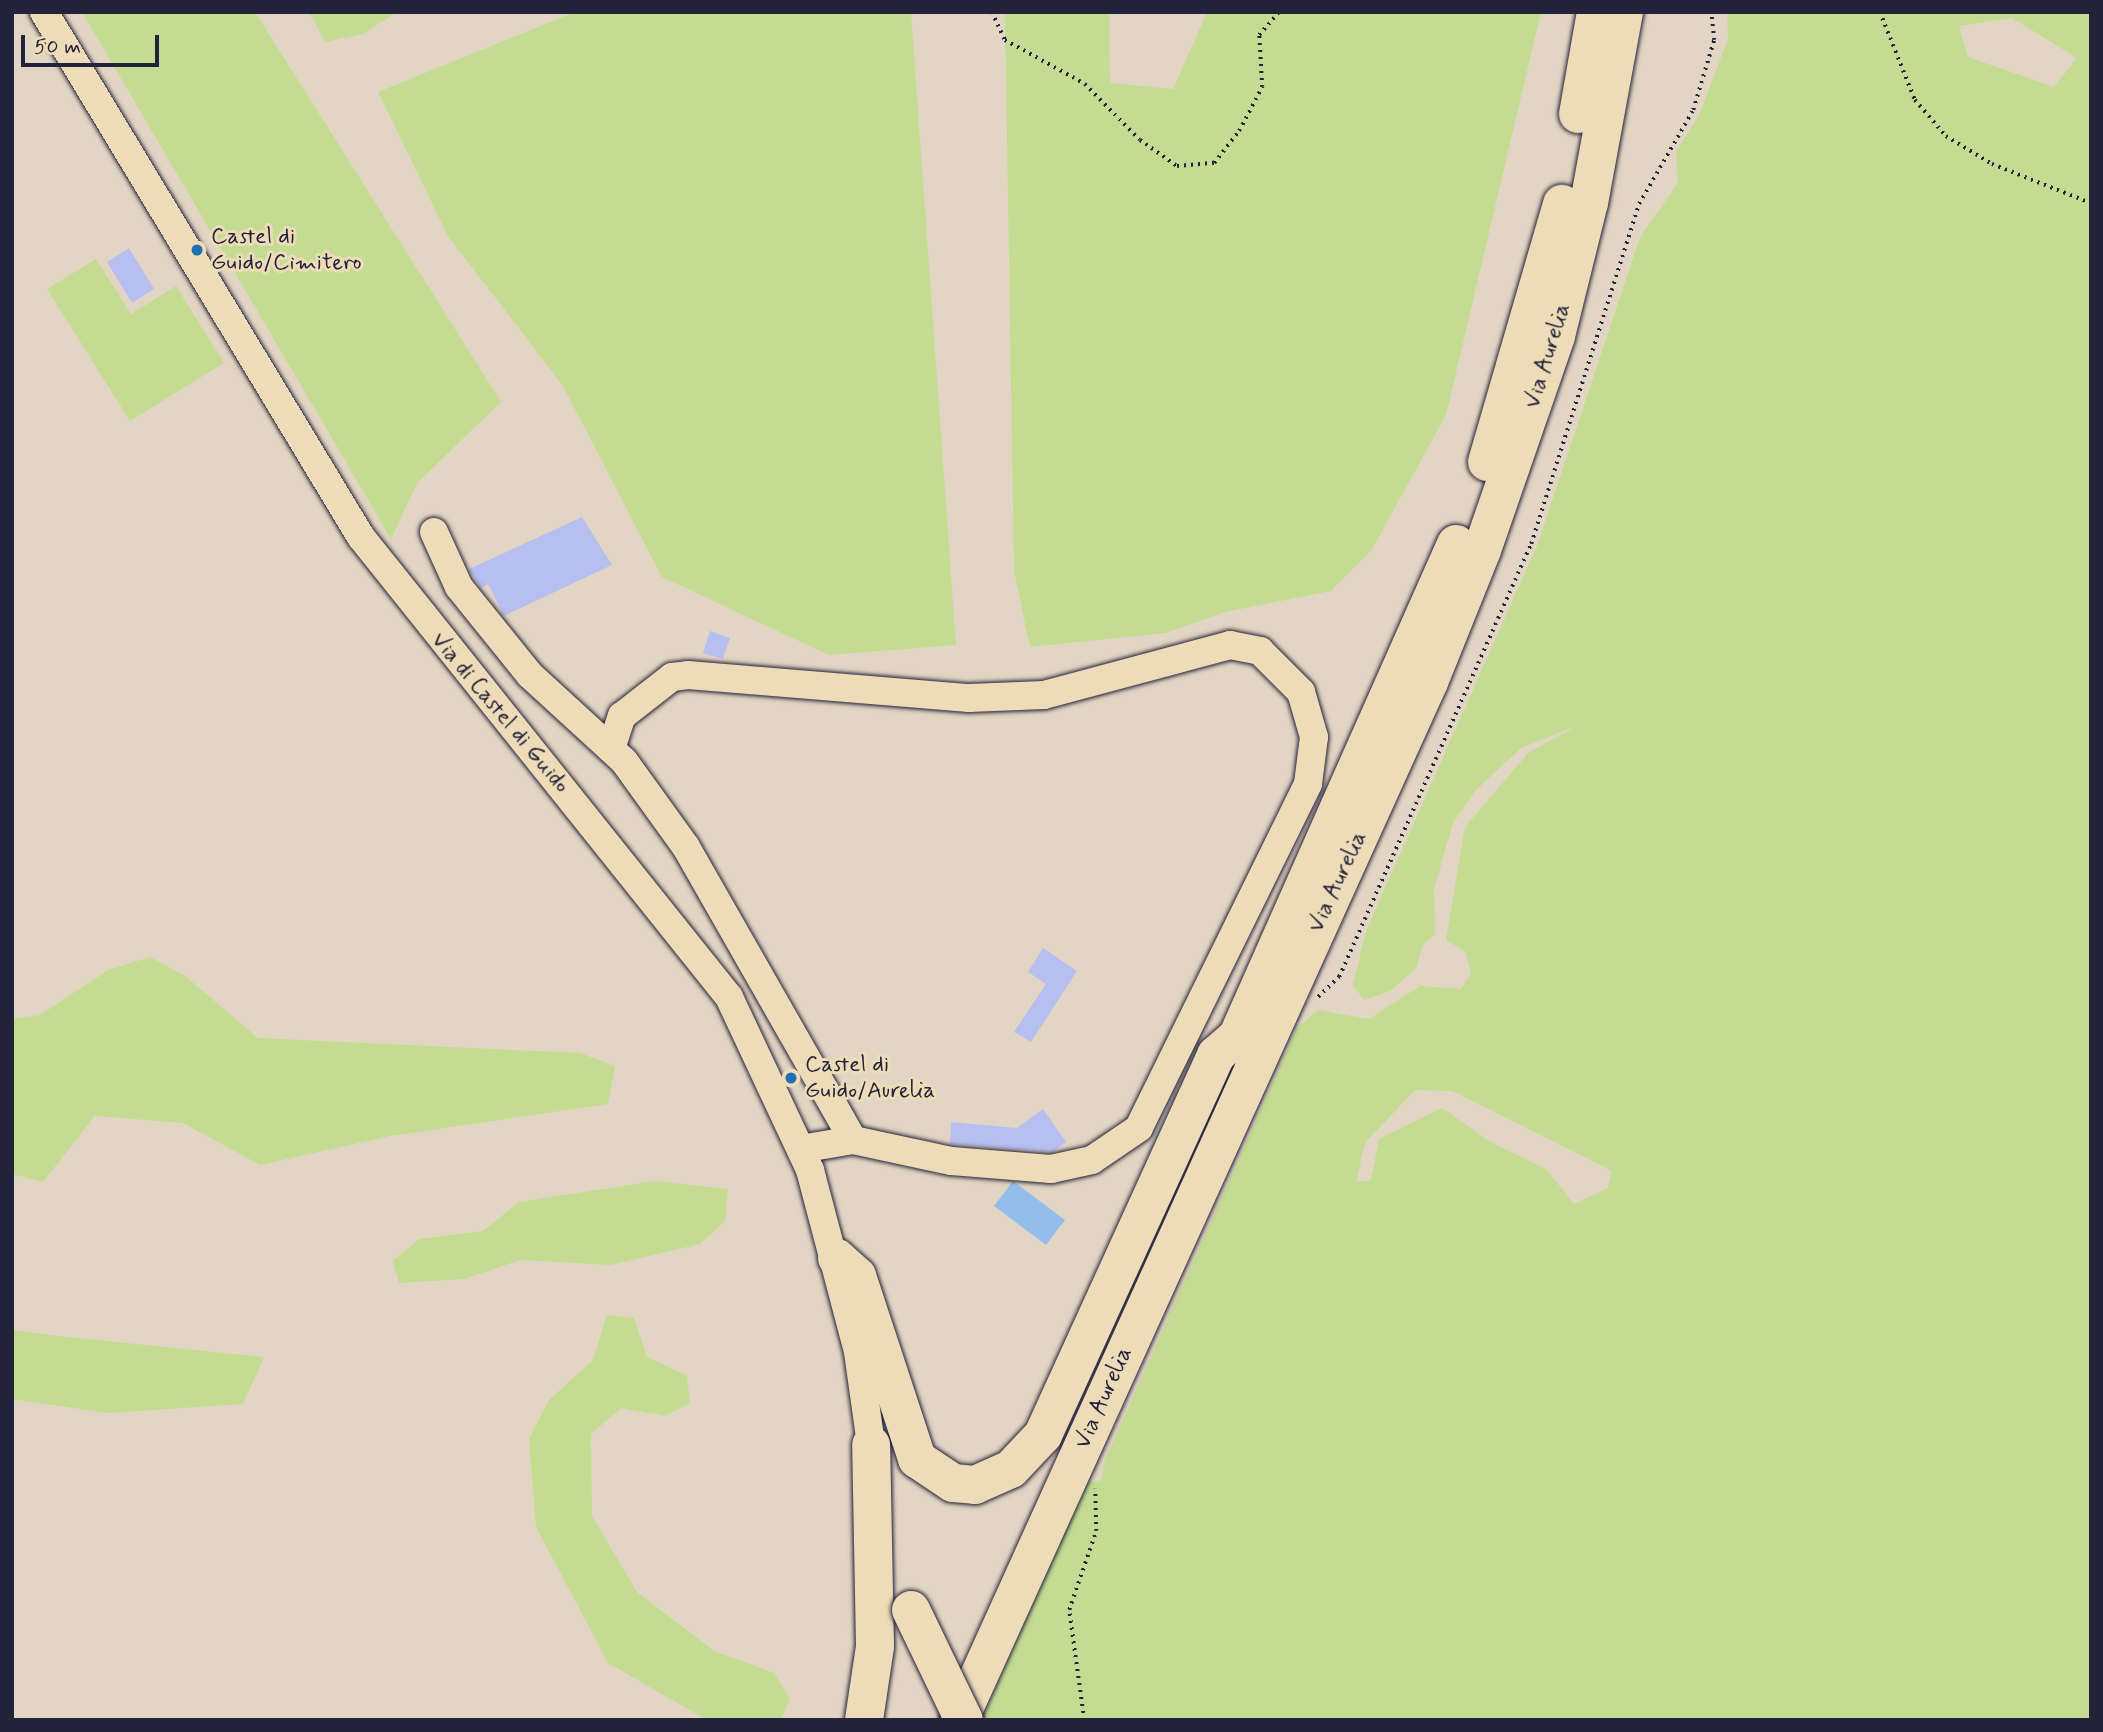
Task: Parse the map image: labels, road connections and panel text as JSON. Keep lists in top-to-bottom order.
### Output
{
  "streets": {
    "highway": ["Via Aurelia"],
    "street": ["Via di Castel di Guido"]
  },
  "places": ["Castel di Guido/Cimitero", "Castel di Guido/Aurelia"],
  "scale_bar": "50 m"
}
